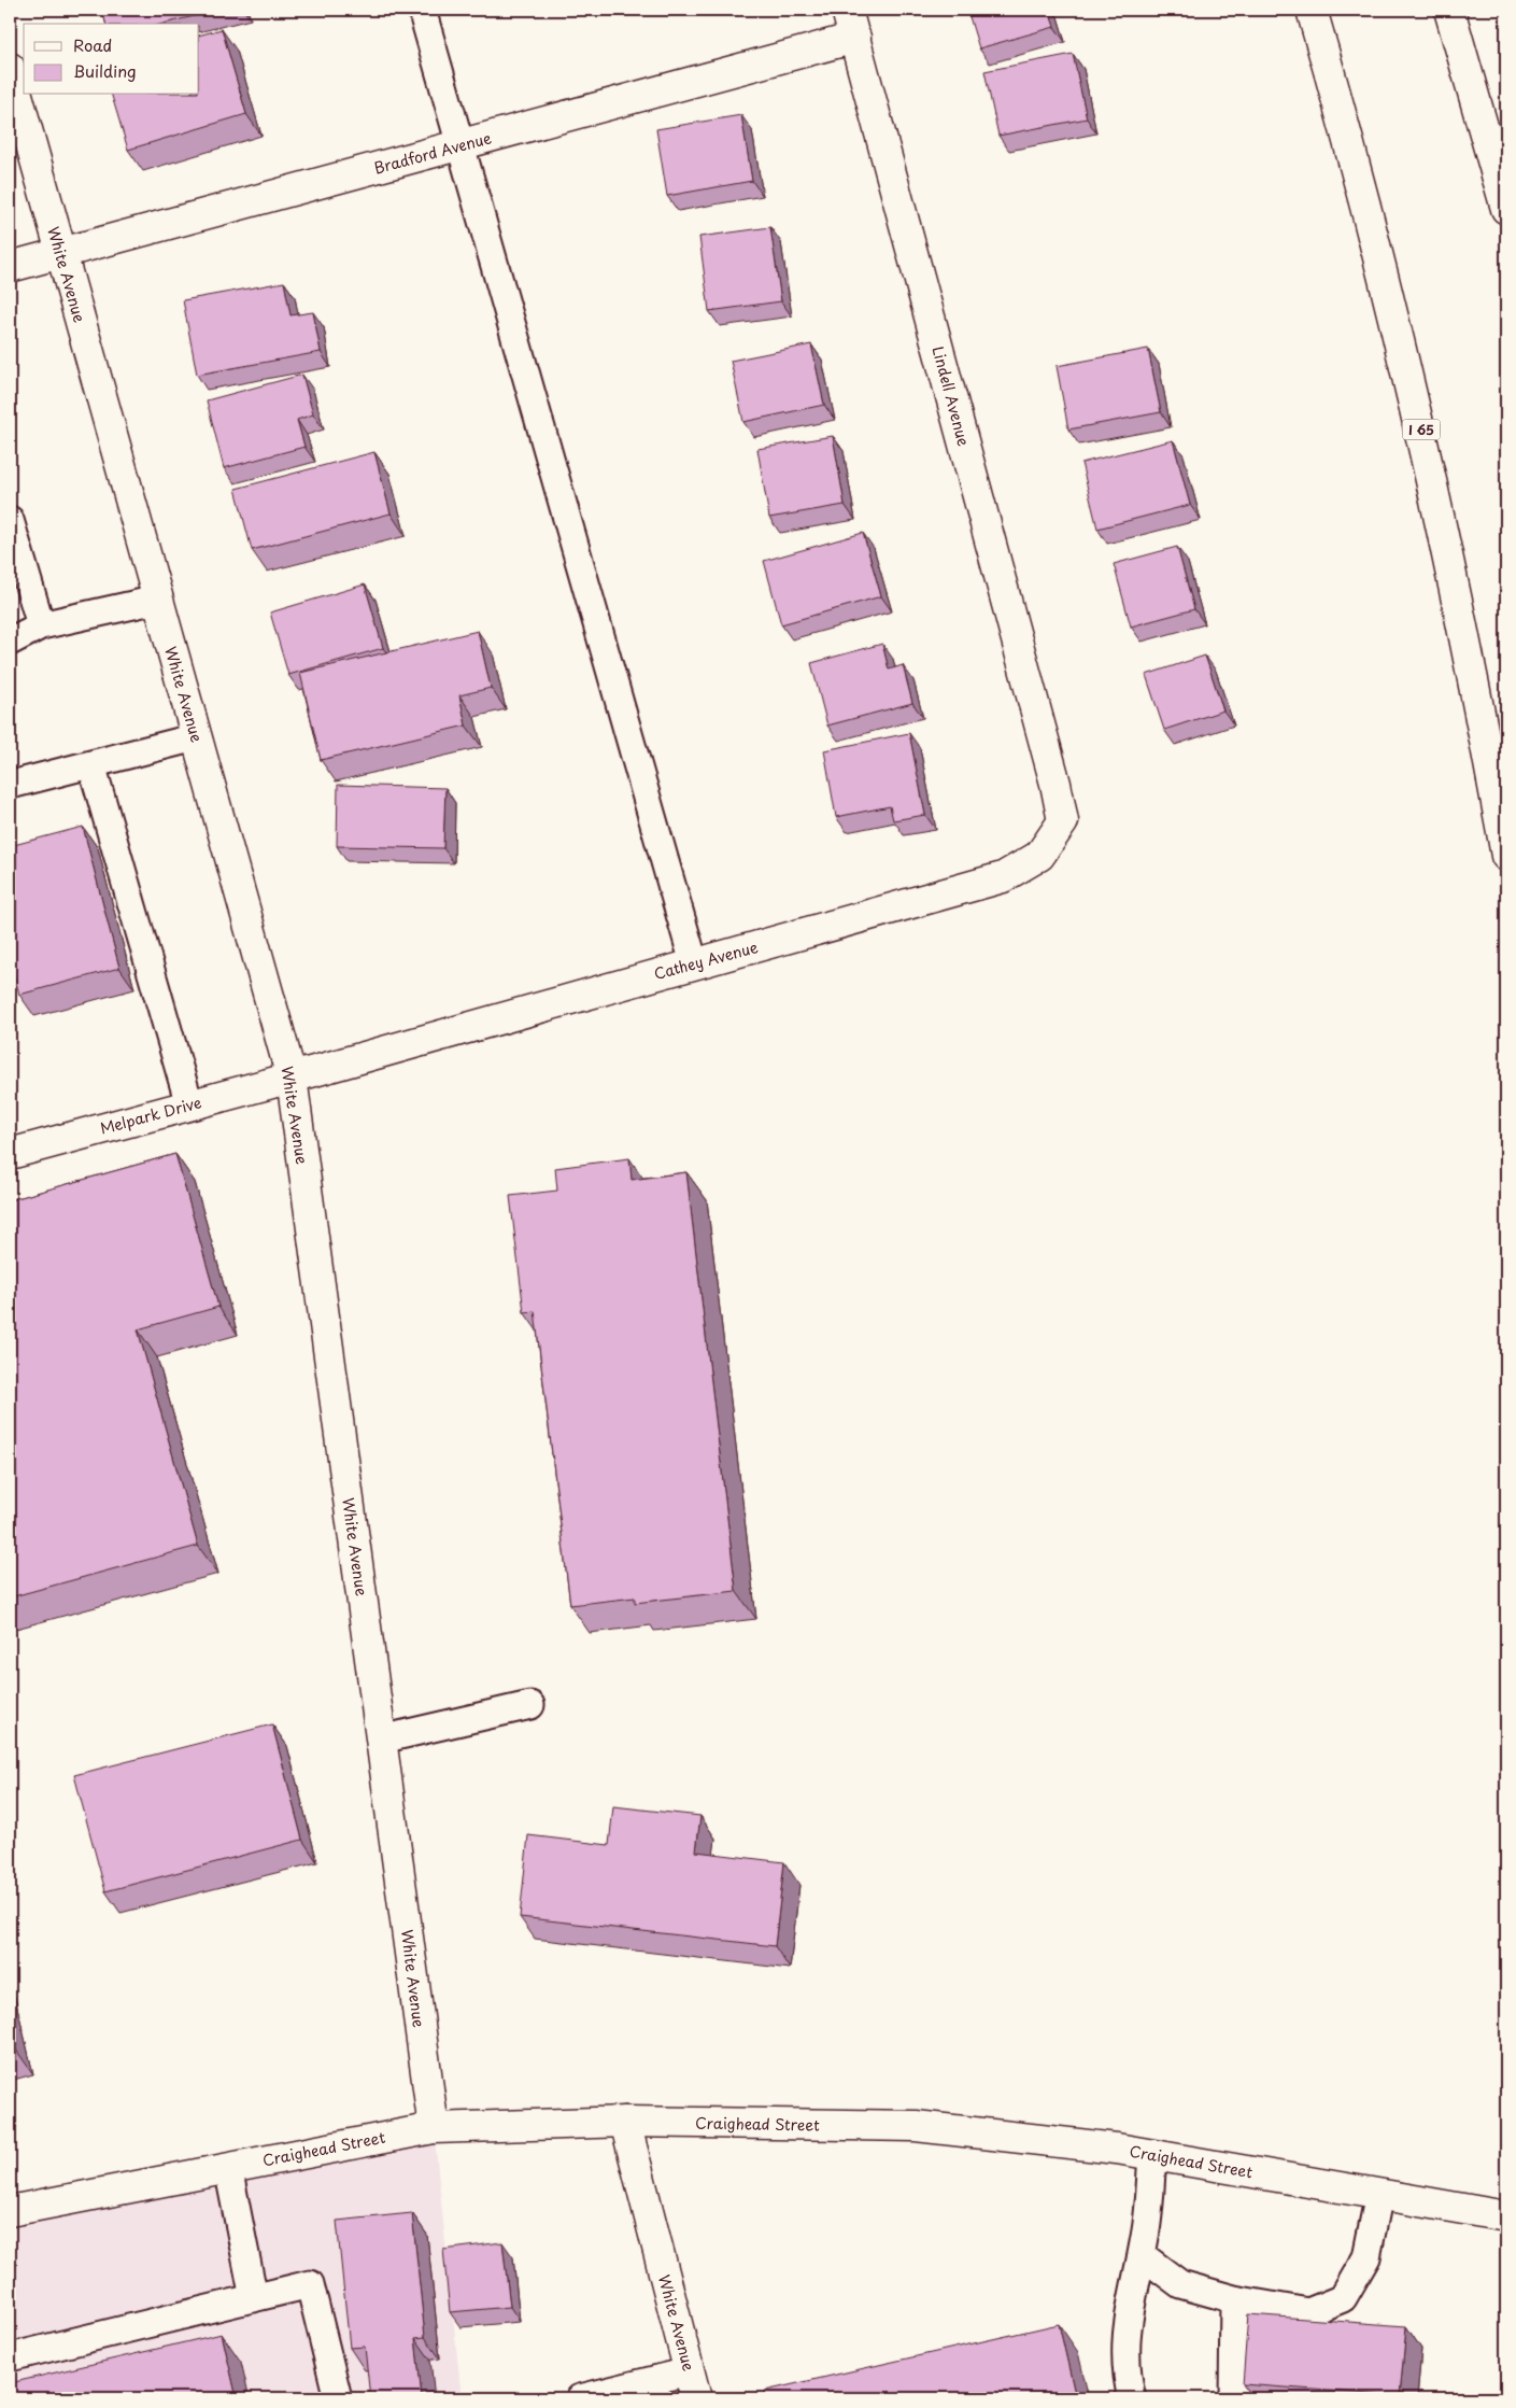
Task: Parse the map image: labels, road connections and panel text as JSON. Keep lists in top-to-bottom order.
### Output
{
  "streets": {
    "main road": [
      "Bradford Avenue",
      "White Avenue",
      "Lindell Avenue",
      "I 65",
      "Cathey Avenue",
      "Melpark Drive",
      "Craighead Street"
    ]
  },
  "crossings": [
    ["Bradford Avenue", "White Avenue"],
    ["Bradford Avenue", "Lindell Avenue"],
    ["White Avenue", "Cathey Avenue"],
    ["White Avenue", "Melpark Drive"],
    ["White Avenue", "Craighead Street"],
    ["Lindell Avenue", "Cathey Avenue"],
    ["Cathey Avenue", "Melpark Drive"]
  ],
  "legend": ["Road", "Building"]
}
